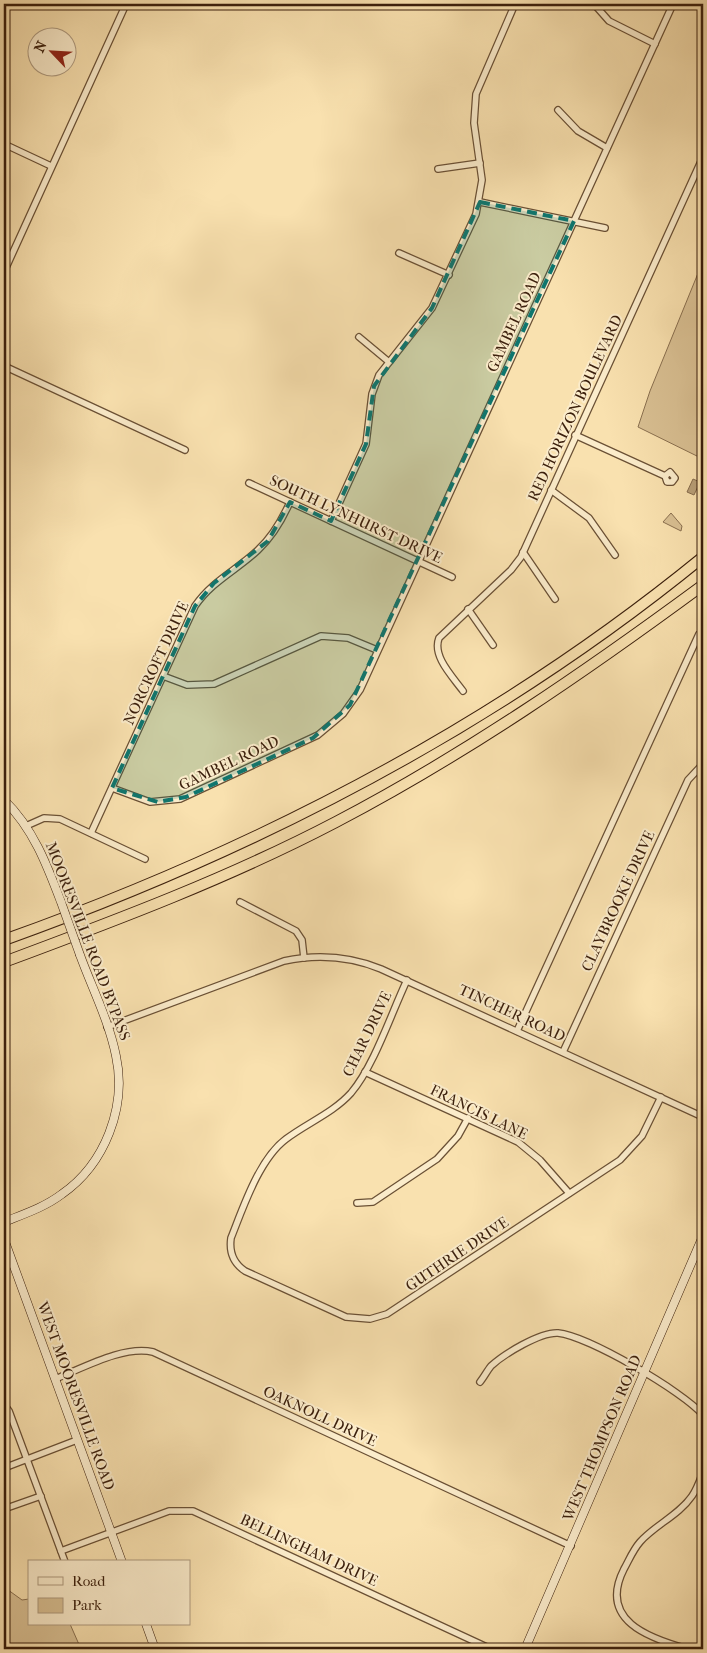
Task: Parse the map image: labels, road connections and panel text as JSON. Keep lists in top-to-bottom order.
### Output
{
  "streets": {
    "street": [
      "GAMBEL ROAD",
      "RED HORIZON BOULEVARD",
      "SOUTH LYNHURST DRIVE",
      "NORCROFT DRIVE",
      "CLAYBROOKE DRIVE",
      "MOORESVILLE ROAD BYPASS",
      "TINCHER ROAD",
      "CHAR DRIVE",
      "FRANCIS LANE",
      "GUTHRIE DRIVE",
      "WEST MOORESVILLE ROAD",
      "OAKNOLL DRIVE",
      "WEST THOMPSON ROAD",
      "BELLINGHAM DRIVE"
    ]
  },
  "crossings": [
    ["GAMBEL ROAD", "SOUTH LYNHURST DRIVE"],
    ["GAMBEL ROAD", "NORCROFT DRIVE"],
    ["SOUTH LYNHURST DRIVE", "NORCROFT DRIVE"],
    ["CLAYBROOKE DRIVE", "TINCHER ROAD"],
    ["MOORESVILLE ROAD BYPASS", "TINCHER ROAD"],
    ["TINCHER ROAD", "CHAR DRIVE"],
    ["TINCHER ROAD", "GUTHRIE DRIVE"],
    ["CHAR DRIVE", "FRANCIS LANE"],
    ["CHAR DRIVE", "GUTHRIE DRIVE"],
    ["FRANCIS LANE", "GUTHRIE DRIVE"],
    ["WEST MOORESVILLE ROAD", "OAKNOLL DRIVE"],
    ["WEST MOORESVILLE ROAD", "BELLINGHAM DRIVE"],
    ["OAKNOLL DRIVE", "WEST THOMPSON ROAD"]
  ],
  "legend": ["Road", "Park"],
  "north": "top left"
}
